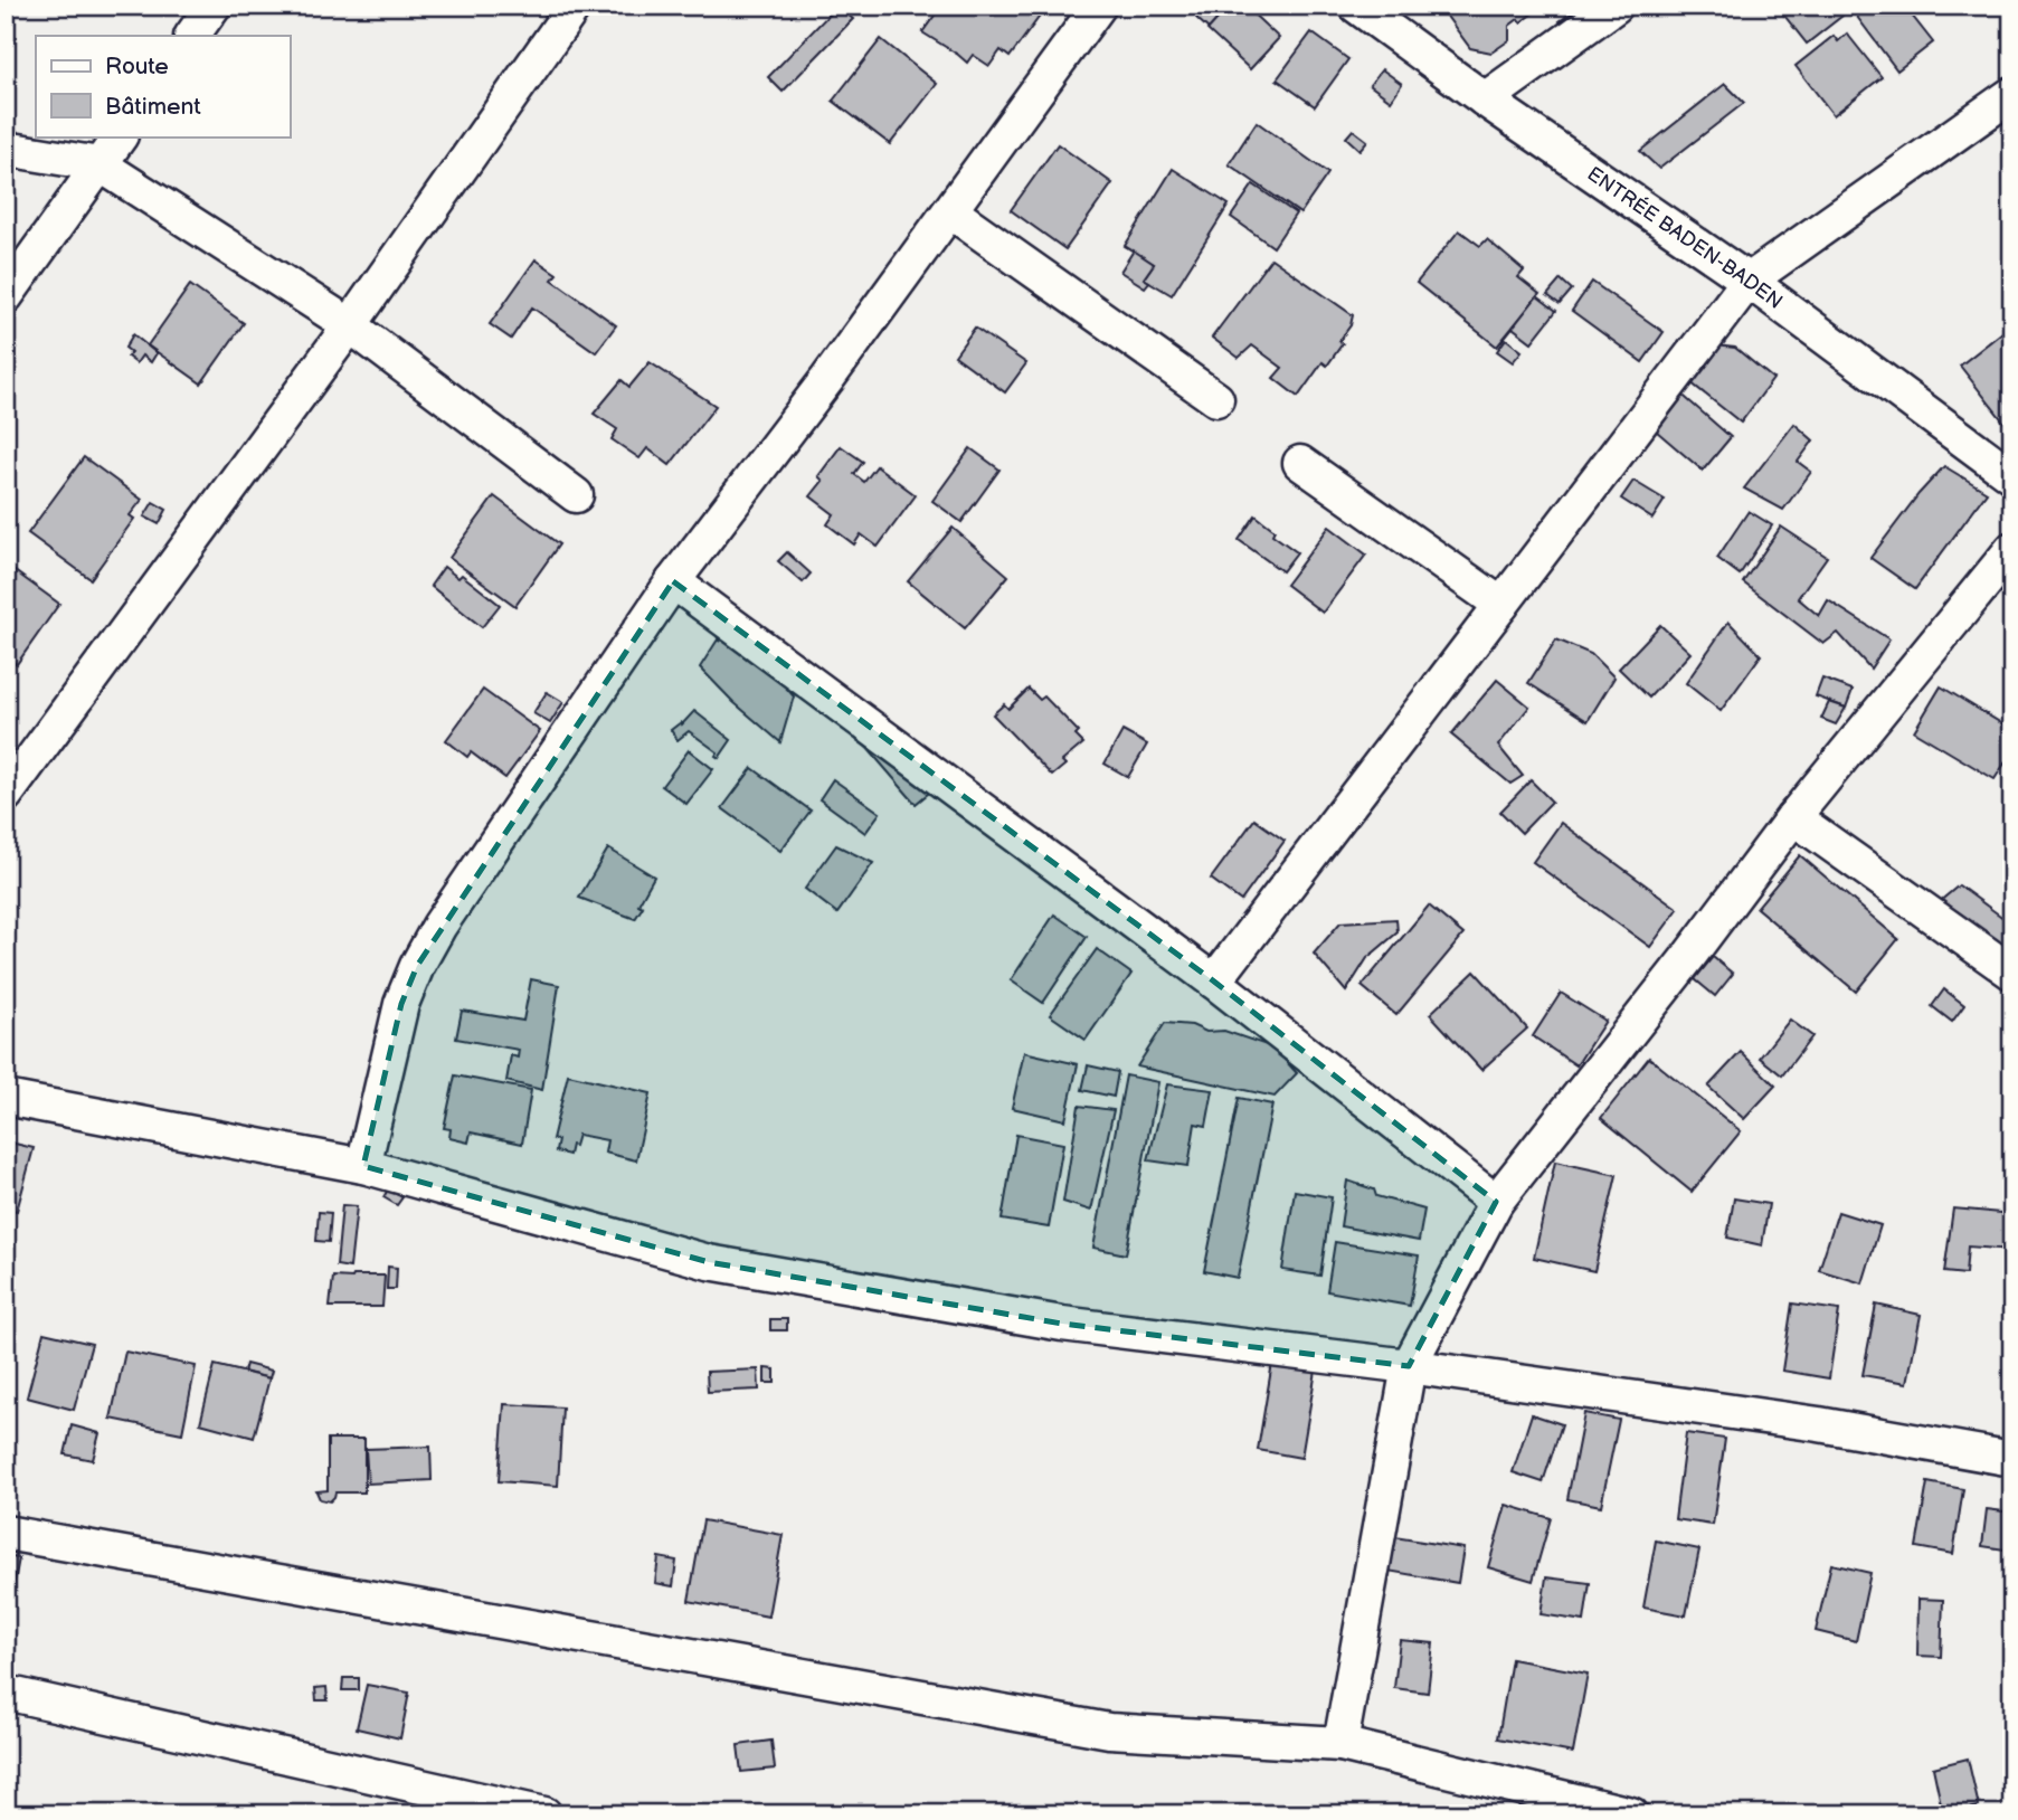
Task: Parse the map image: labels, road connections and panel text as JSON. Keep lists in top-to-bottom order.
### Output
{
  "streets": {
    "street": ["ENTRÉE BADEN-BADEN"]
  },
  "legend": ["Route", "Bâtiment"]
}
